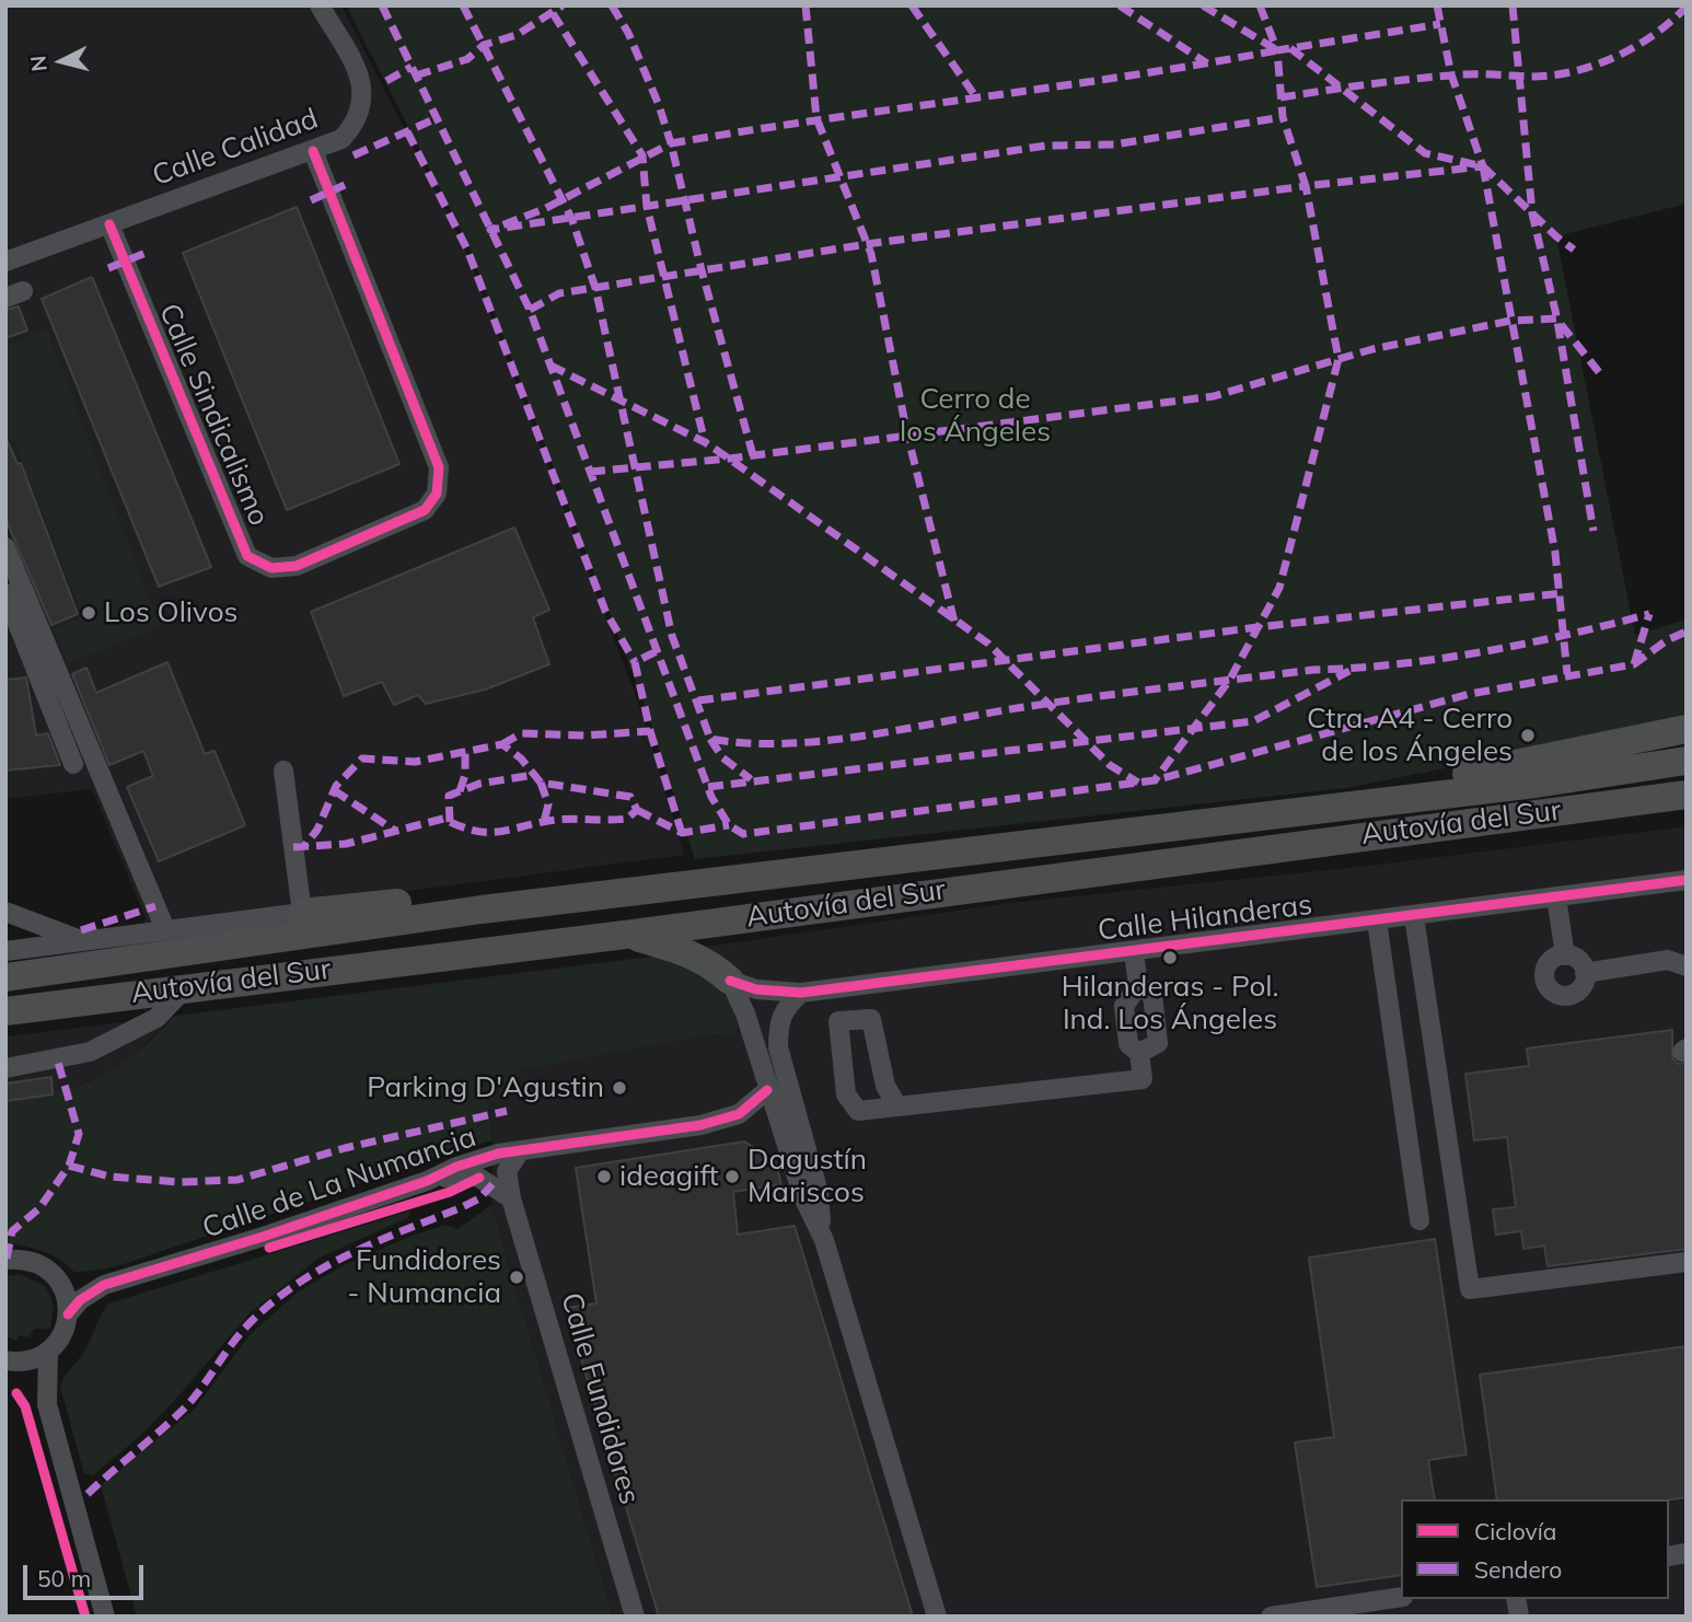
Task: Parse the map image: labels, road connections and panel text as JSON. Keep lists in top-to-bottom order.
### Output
{
  "streets": {
    "highway": ["Autovía del Sur"],
    "street": [
      "Calle Calidad",
      "Calle Sindicalismo",
      "Calle Hilanderas",
      "Calle de La Numancia",
      "Calle Fundidores"
    ]
  },
  "crossings": [
    ["Calle Calidad", "Calle Sindicalismo"],
    ["Calle de La Numancia", "Calle Fundidores"]
  ],
  "parks": ["Cerro de los Ángeles"],
  "places": [
    "Los Olivos",
    "Ctra. A4 - Cerro de los Ángeles",
    "Hilanderas - Pol. Ind. Los Ángeles",
    "Parking D'Agustin",
    "ideagift",
    "Dagustín Mariscos",
    "Fundidores - Numancia"
  ],
  "legend": ["Ciclovía", "Sendero"],
  "scale_bar": "50 m",
  "north": "left"
}
